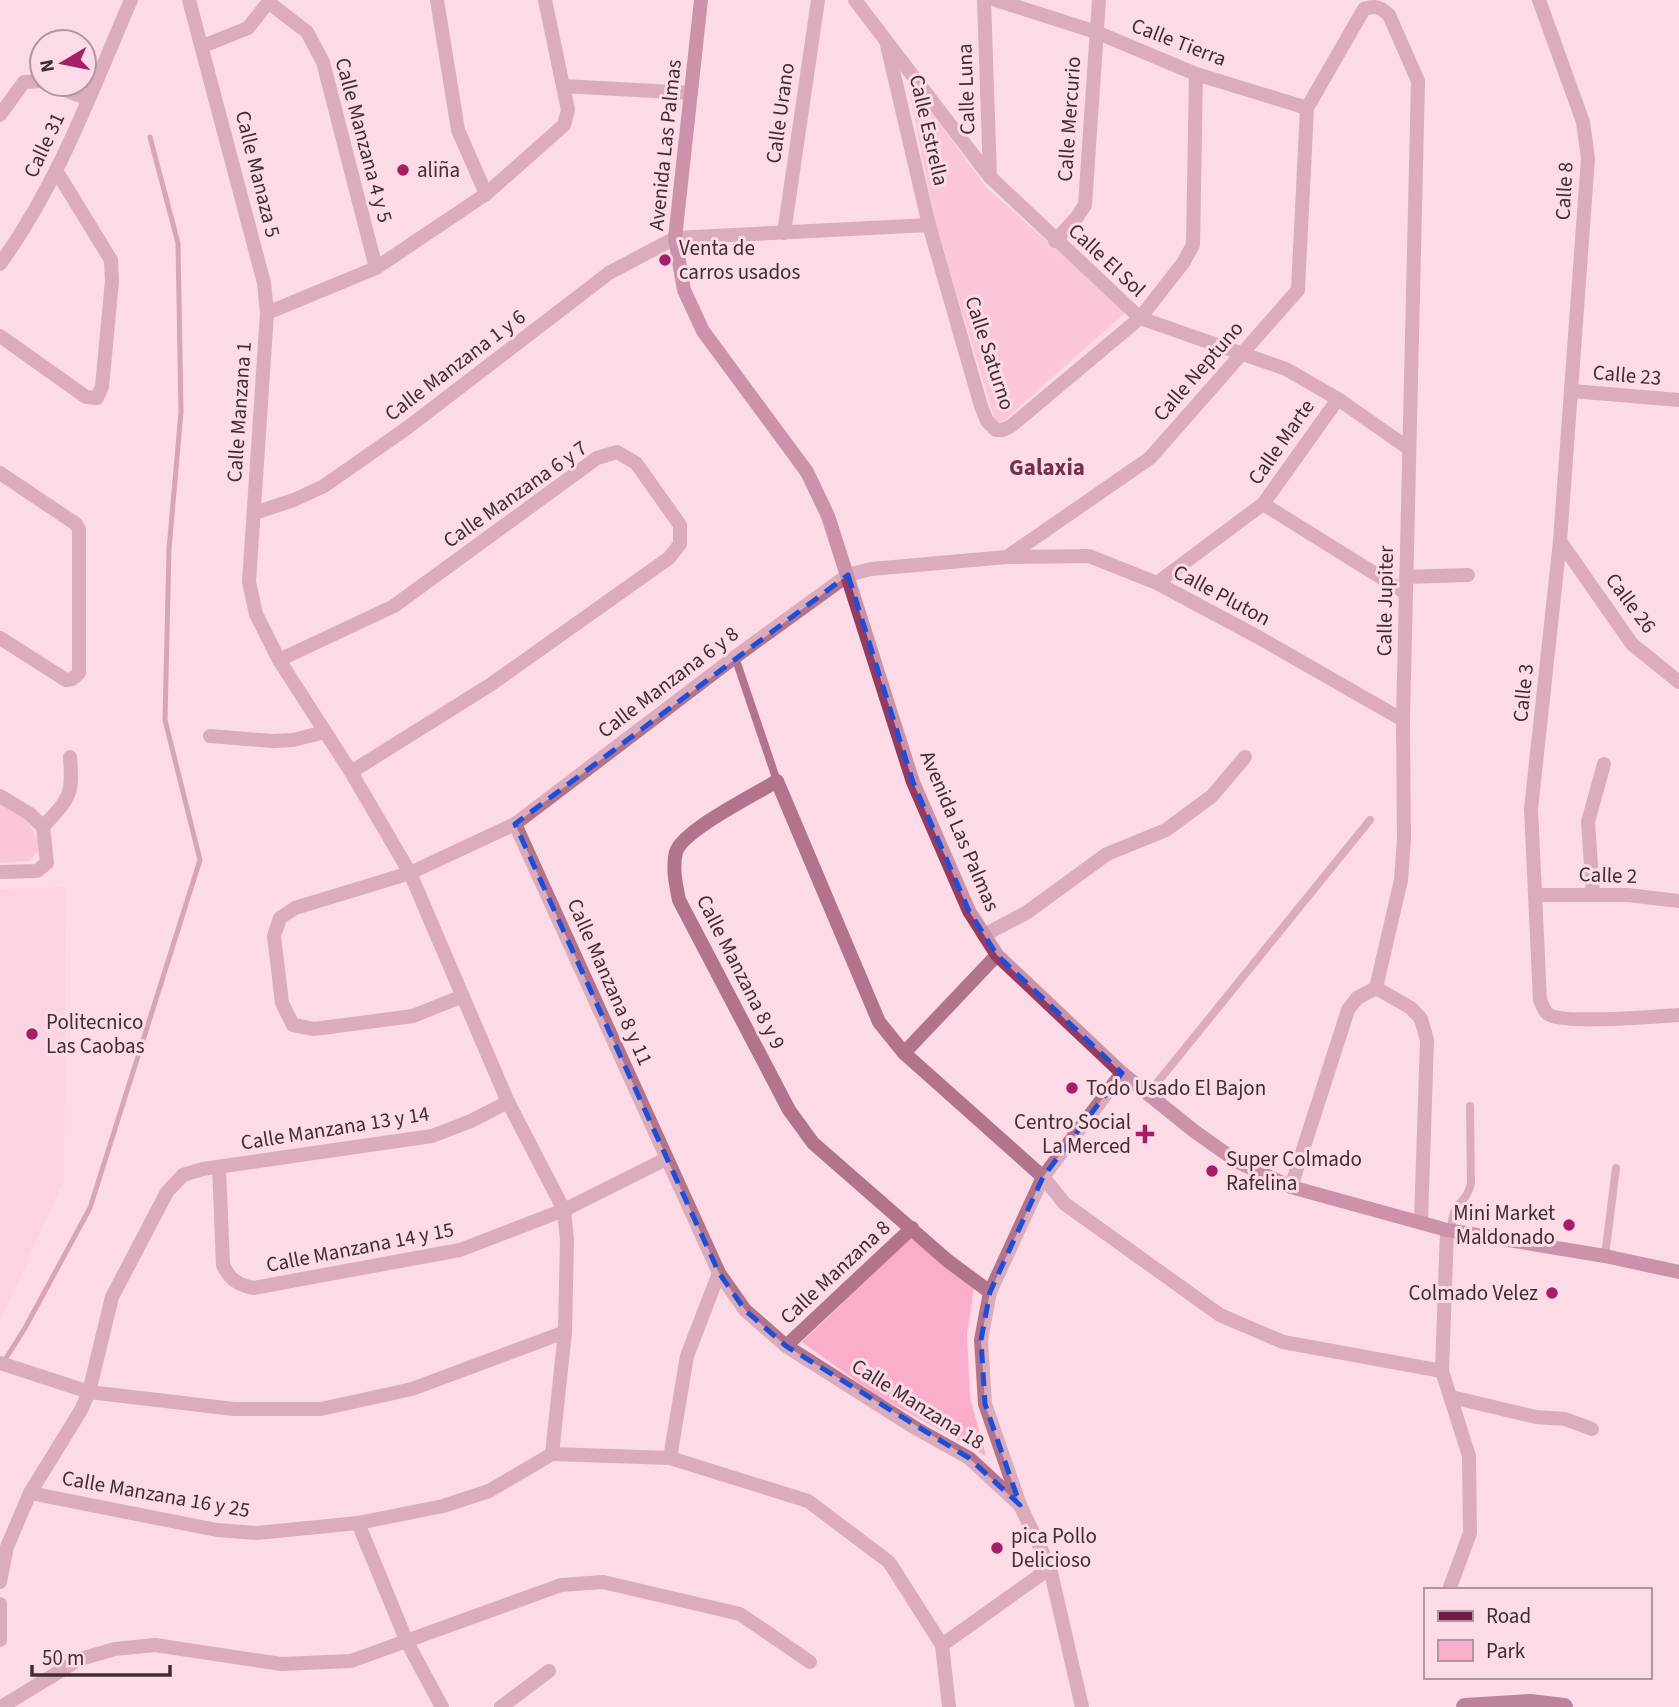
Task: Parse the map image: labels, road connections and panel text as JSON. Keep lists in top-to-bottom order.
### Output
{
  "streets": {
    "street": [
      "Calle Tierra",
      "Calle Luna",
      "Calle Urano",
      "Calle Mercurio",
      "Calle Estrella",
      "Calle Manzana 4 y 5",
      "Calle 31",
      "Avenida Las Palmas",
      "Calle Manaza 5",
      "Calle 8",
      "Calle El Sol",
      "Calle Saturno",
      "Calle Manzana 1 y 6",
      "Calle Neptuno",
      "Calle 23",
      "Calle Manzana 1",
      "Calle Marte",
      "Calle Manzana 6 y 7",
      "Calle Pluton",
      "Calle Jupiter",
      "Calle 26",
      "Calle Manzana 6 y 8",
      "Calle 3",
      "Calle 2",
      "Calle Manzana 8 y 9",
      "Calle Manzana 8 y 11",
      "Calle Manzana 13 y 14",
      "Calle Manzana 14 y 15",
      "Calle Manzana 8",
      "Calle Manzana 18",
      "Calle Manzana 16 y 25"
    ]
  },
  "crossings": [
    ["Calle Tierra", "Calle Mercurio"],
    ["Calle Tierra", "Calle Saturno"],
    ["Calle Tierra", "Calle Neptuno"],
    ["Calle Luna", "Calle El Sol"],
    ["Calle Mercurio", "Calle El Sol"],
    ["Calle Estrella", "Calle El Sol"],
    ["Calle Estrella", "Calle Saturno"],
    ["Avenida Las Palmas", "Calle Manzana 1 y 6"],
    ["Avenida Las Palmas", "Calle Manzana 6 y 8"],
    ["Calle Manaza 5", "Calle Manzana 1"],
    ["Calle 8", "Calle 23"],
    ["Calle 8", "Calle 3"],
    ["Calle El Sol", "Calle Saturno"],
    ["Calle El Sol", "Calle Neptuno"],
    ["Calle El Sol", "Calle Marte"],
    ["Calle El Sol", "Calle Jupiter"],
    ["Calle Manzana 1 y 6", "Calle Manzana 1"],
    ["Calle Neptuno", "Calle Pluton"],
    ["Calle Neptuno", "Calle Jupiter"],
    ["Calle 23", "Calle 3"],
    ["Calle Manzana 1", "Calle Manzana 6 y 7"],
    ["Calle Manzana 1", "Calle Manzana 6 y 8"],
    ["Calle Manzana 1", "Calle Manzana 13 y 14"],
    ["Calle Manzana 1", "Calle Manzana 14 y 15"],
    ["Calle Marte", "Calle Pluton"],
    ["Calle Pluton", "Calle Jupiter"],
    ["Calle 26", "Calle 3"],
    ["Calle Manzana 6 y 8", "Calle Manzana 8 y 11"],
    ["Calle 3", "Calle 2"],
    ["Calle Manzana 8 y 9", "Calle Manzana 8"],
    ["Calle Manzana 8 y 11", "Calle Manzana 14 y 15"],
    ["Calle Manzana 8 y 11", "Calle Manzana 18"],
    ["Calle Manzana 13 y 14", "Calle Manzana 14 y 15"],
    ["Calle Manzana 8", "Calle Manzana 18"]
  ],
  "districts": ["Galaxia"],
  "places": {
    "other": [
      "aliña",
      "Venta de carros usados",
      "Politecnico Las Caobas",
      "Todo Usado El Bajon",
      "Super Colmado Rafelina",
      "Mini Market Maldonado",
      "Colmado Velez",
      "pica Pollo Delicioso"
    ],
    "health": ["Centro Social La Merced"]
  },
  "legend": ["Road", "Park"],
  "scale_bar": "50 m",
  "north": "left"
}
